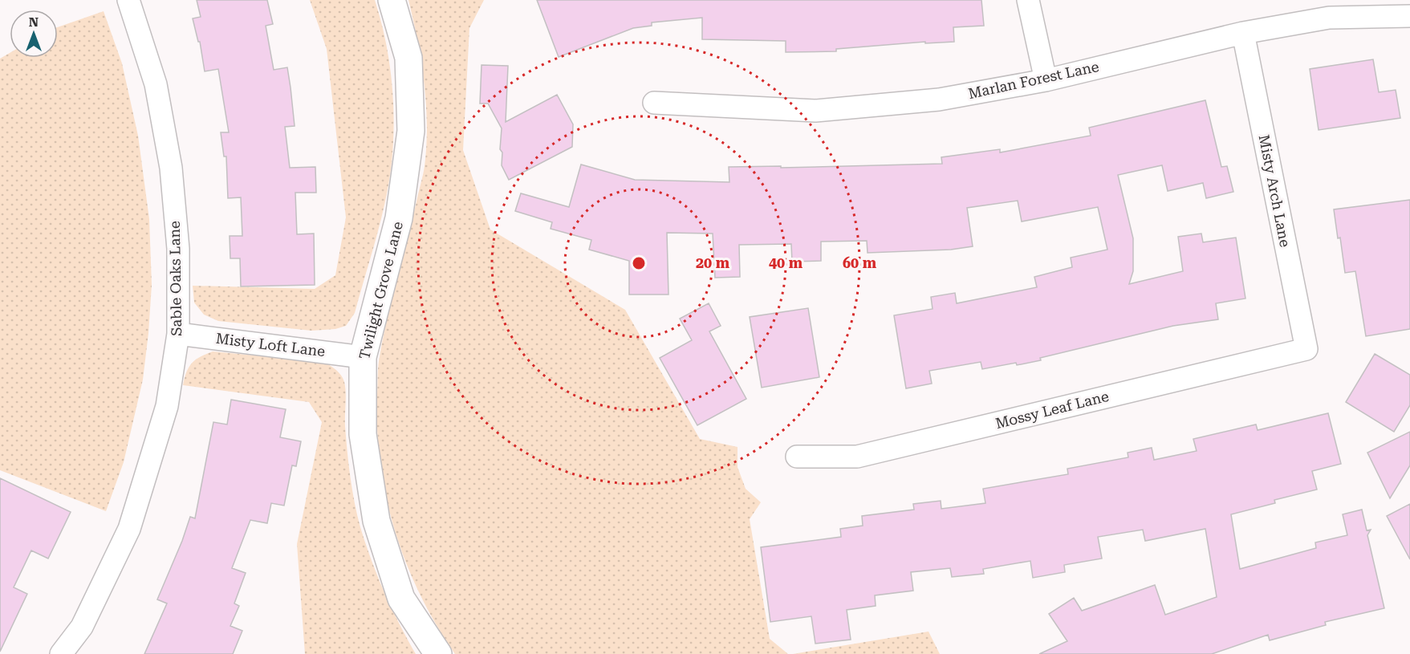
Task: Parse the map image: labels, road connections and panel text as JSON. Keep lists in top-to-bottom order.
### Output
{
  "streets": {
    "street": [
      "Marlan Forest Lane",
      "Misty Arch Lane",
      "Sable Oaks Lane",
      "Twilight Grove Lane",
      "Misty Loft Lane",
      "Mossy Leaf Lane"
    ]
  },
  "crossings": [
    ["Marlan Forest Lane", "Misty Arch Lane"],
    ["Misty Arch Lane", "Mossy Leaf Lane"],
    ["Sable Oaks Lane", "Misty Loft Lane"],
    ["Twilight Grove Lane", "Misty Loft Lane"]
  ],
  "north": "top",
  "rings": ["20 m", "40 m", "60 m"]
}
